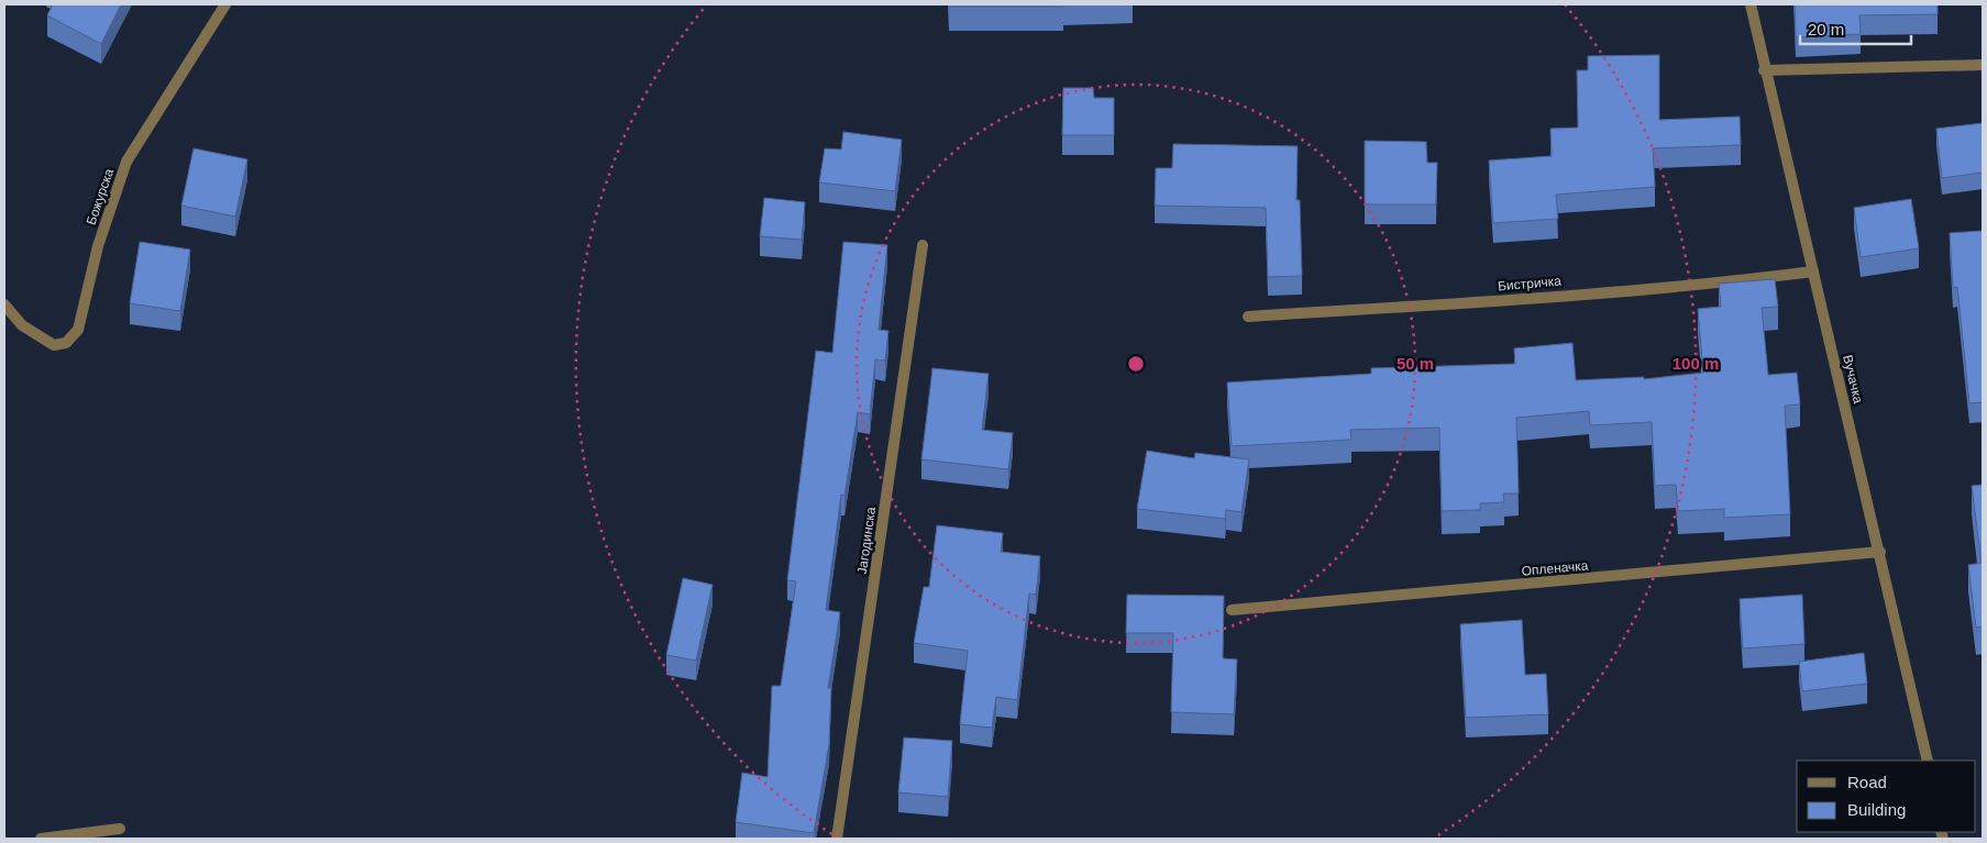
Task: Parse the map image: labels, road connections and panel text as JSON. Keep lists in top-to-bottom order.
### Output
{
  "streets": {
    "street": [
      "Божурска",
      "Бистричка",
      "Вучачка",
      "Јагодинска",
      "Опленачка"
    ]
  },
  "crossings": [
    ["Бистричка", "Вучачка"],
    ["Вучачка", "Опленачка"]
  ],
  "legend": ["Road", "Building"],
  "scale_bar": "20 m",
  "rings": ["50 m", "100 m"]
}
